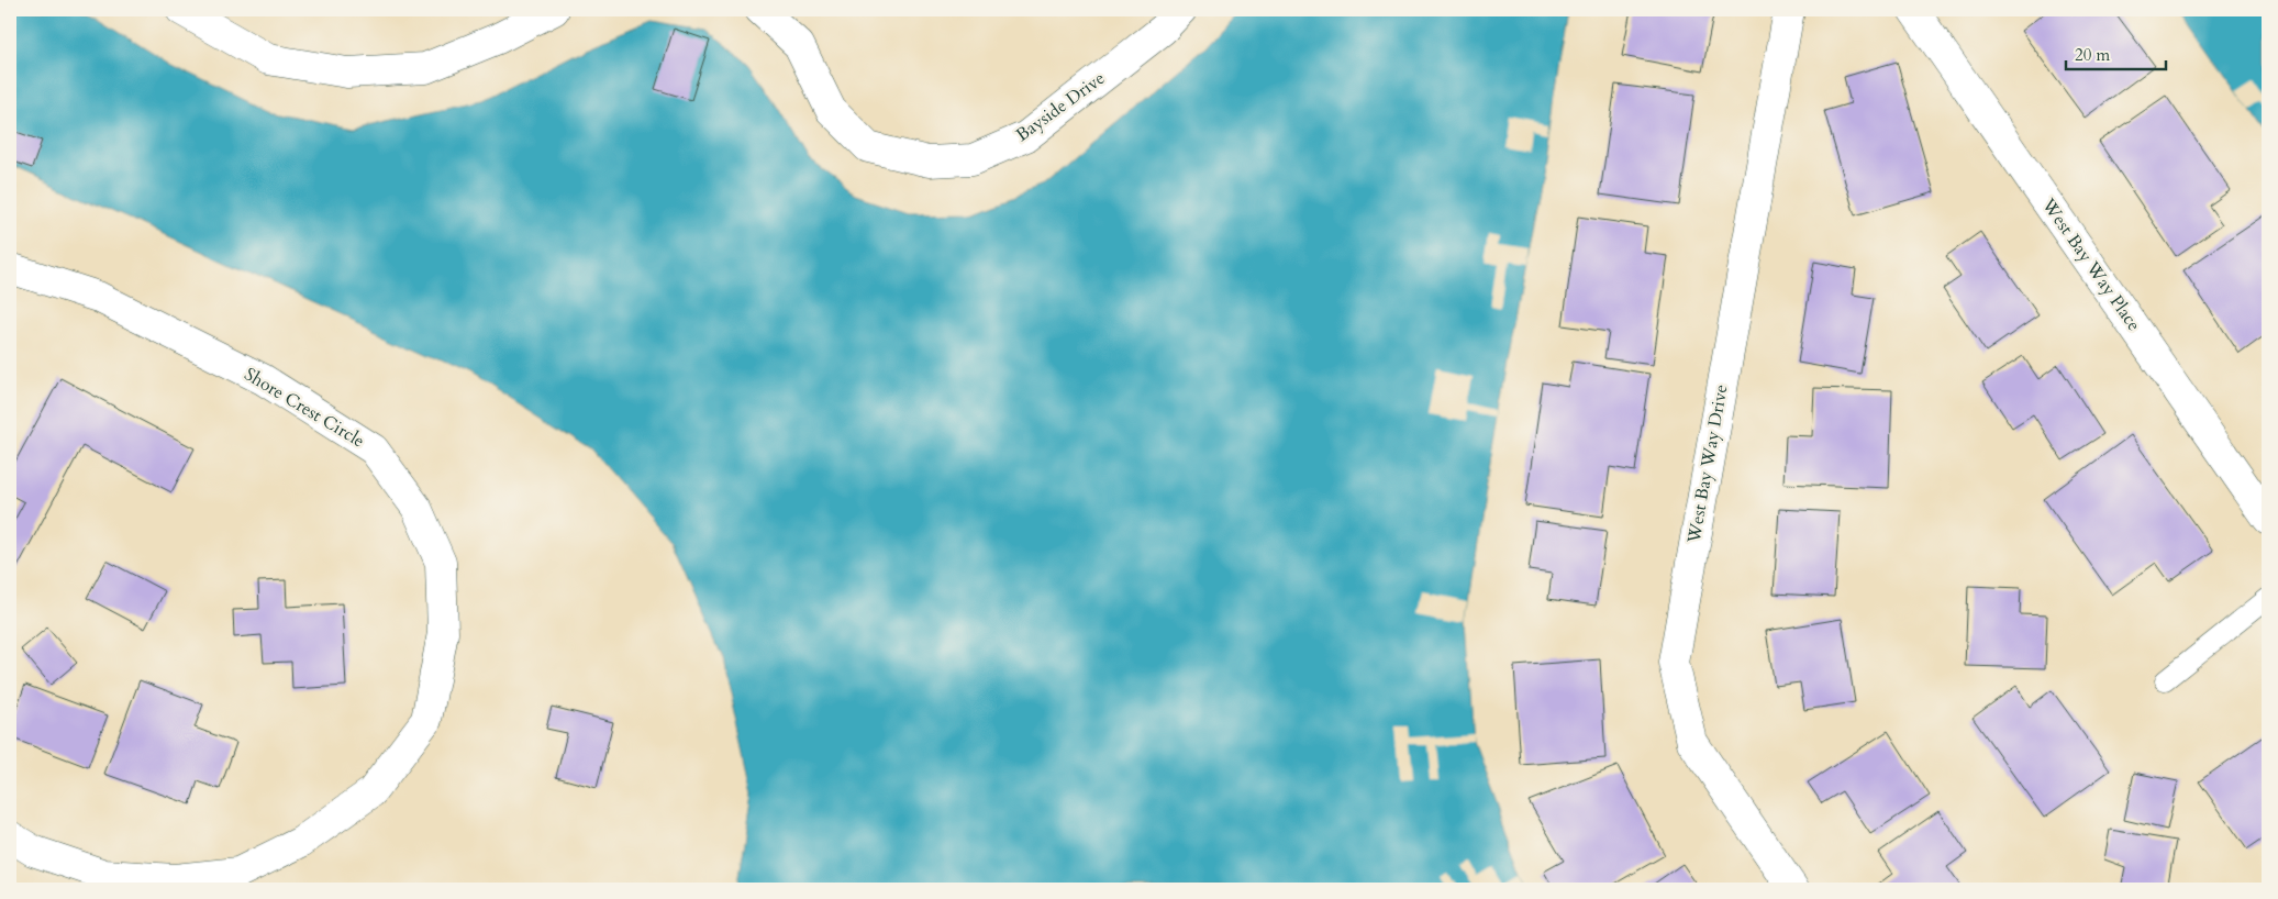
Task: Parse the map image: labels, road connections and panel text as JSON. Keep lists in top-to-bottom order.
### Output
{
  "streets": {
    "street": [
      "Bayside Drive",
      "West Bay Way Place",
      "Shore Crest Circle",
      "West Bay Way Drive"
    ]
  },
  "scale_bar": "20 m"
}
